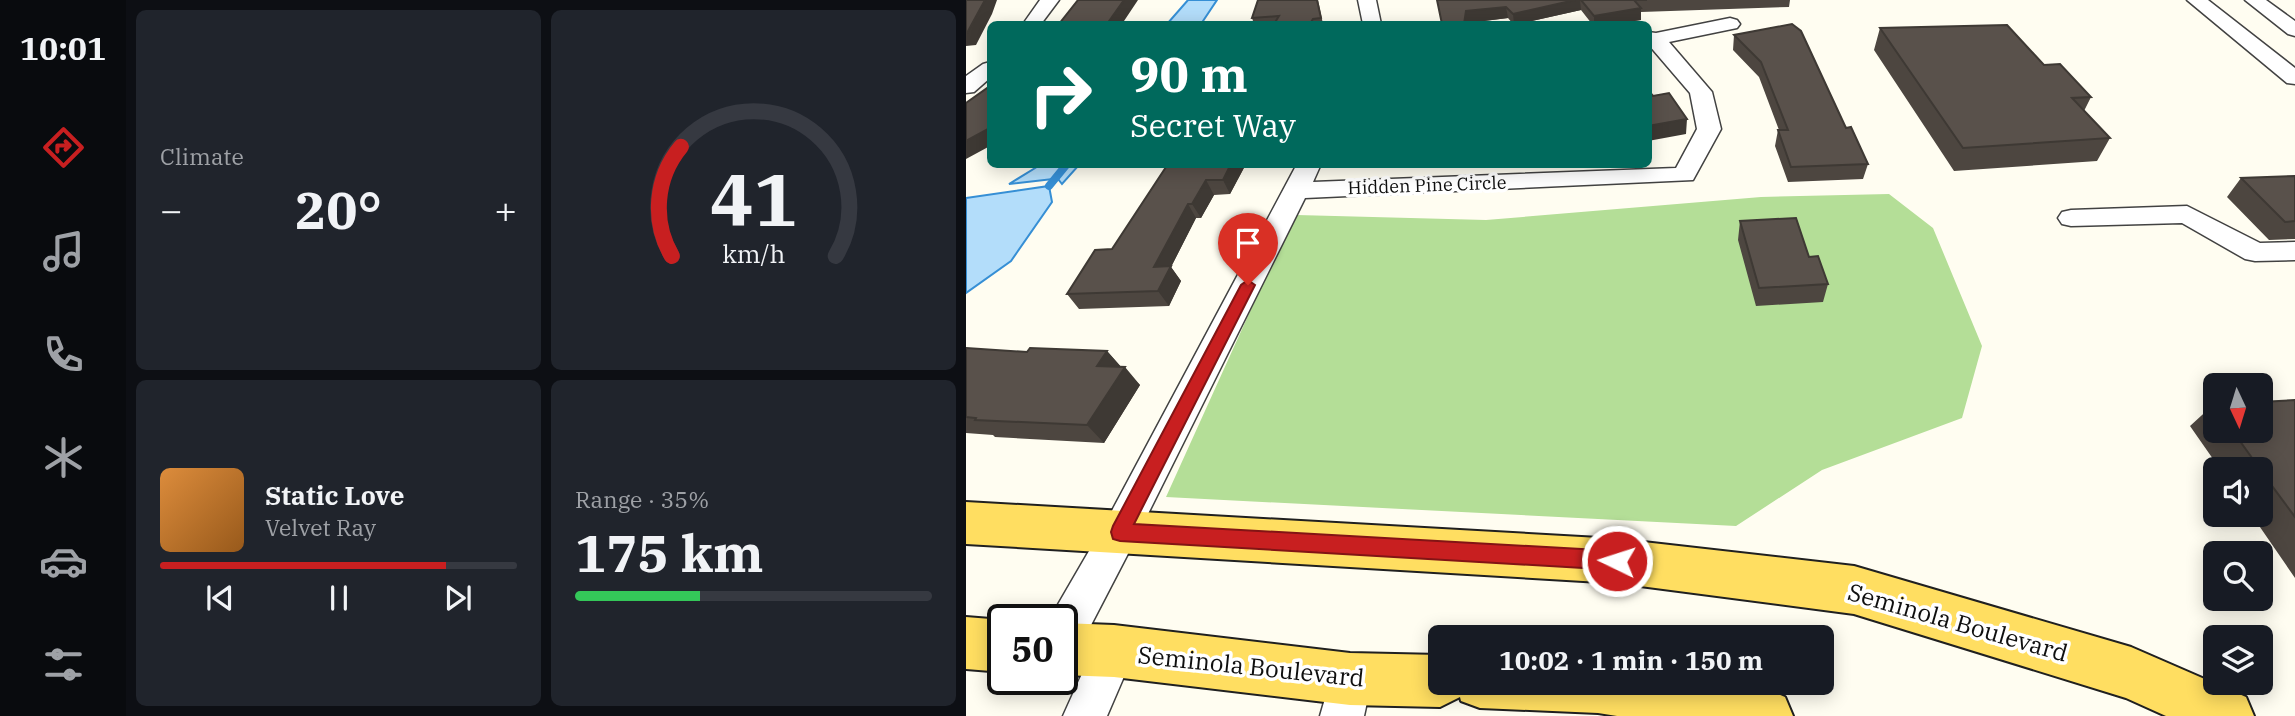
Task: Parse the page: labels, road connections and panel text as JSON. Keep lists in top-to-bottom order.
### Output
{
  "streets": {
    "main road": ["Seminola Boulevard"],
    "street": ["Hidden Pine Circle"]
  },
  "north": "bottom",
  "page": {
    "tabs": "10:01",
    "tile": [
      "Climate",
      ["Range · 35%", "175 km"]
    ],
    "turn": ["90 m", "Secret Way"],
    "heat": ["−", "20°", "+"],
    "song": ["Static Love", "Velvet Ray"],
    "limit": "50",
    "trip": "10:02 · 1 min · 150 m",
    "gauge": ["41", "km/h"]
  }
}
